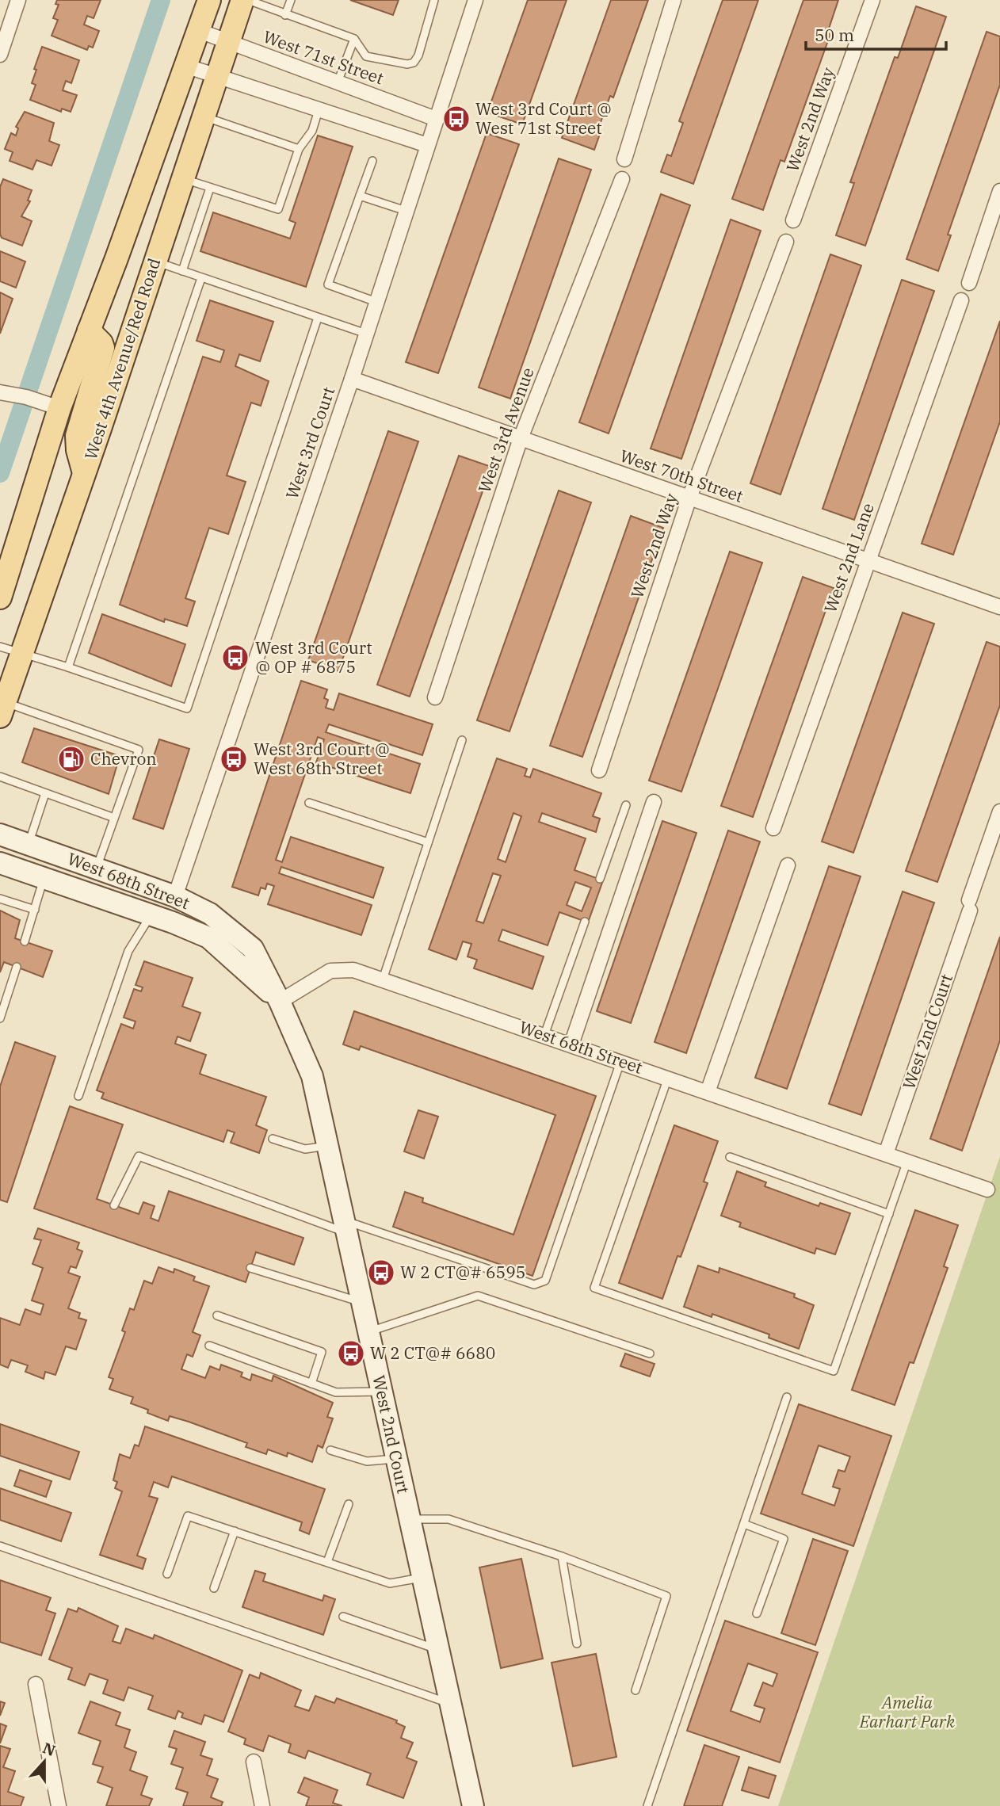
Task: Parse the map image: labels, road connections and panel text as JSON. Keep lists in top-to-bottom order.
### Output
{
  "streets": {
    "main road": ["West 4th Avenue/Red Road", "West 68th Street", "West 2nd Court"],
    "street": [
      "West 71st Street",
      "West 2nd Way",
      "West 3rd Avenue",
      "West 3rd Court",
      "West 70th Street",
      "West 2nd Lane"
    ]
  },
  "crossings": [
    ["West 71st Street", "West 4th Avenue/Red Road"],
    ["West 71st Street", "West 3rd Court"],
    ["West 2nd Way", "West 70th Street"],
    ["West 3rd Avenue", "West 70th Street"],
    ["West 3rd Court", "West 70th Street"],
    ["West 3rd Court", "West 68th Street"],
    ["West 70th Street", "West 2nd Lane"],
    ["West 68th Street", "West 2nd Court"]
  ],
  "parks": ["Amelia Earhart Park"],
  "places": {
    "bus stop": [
      "West 3rd Court @ West 71st Street",
      "West 3rd Court @ OP # 6875",
      "West 3rd Court @ West 68th Street",
      "W 2 CT@# 6595",
      "W 2 CT@# 6680"
    ],
    "fuel station": ["Chevron"]
  },
  "scale_bar": "50 m",
  "north": "top"
}
